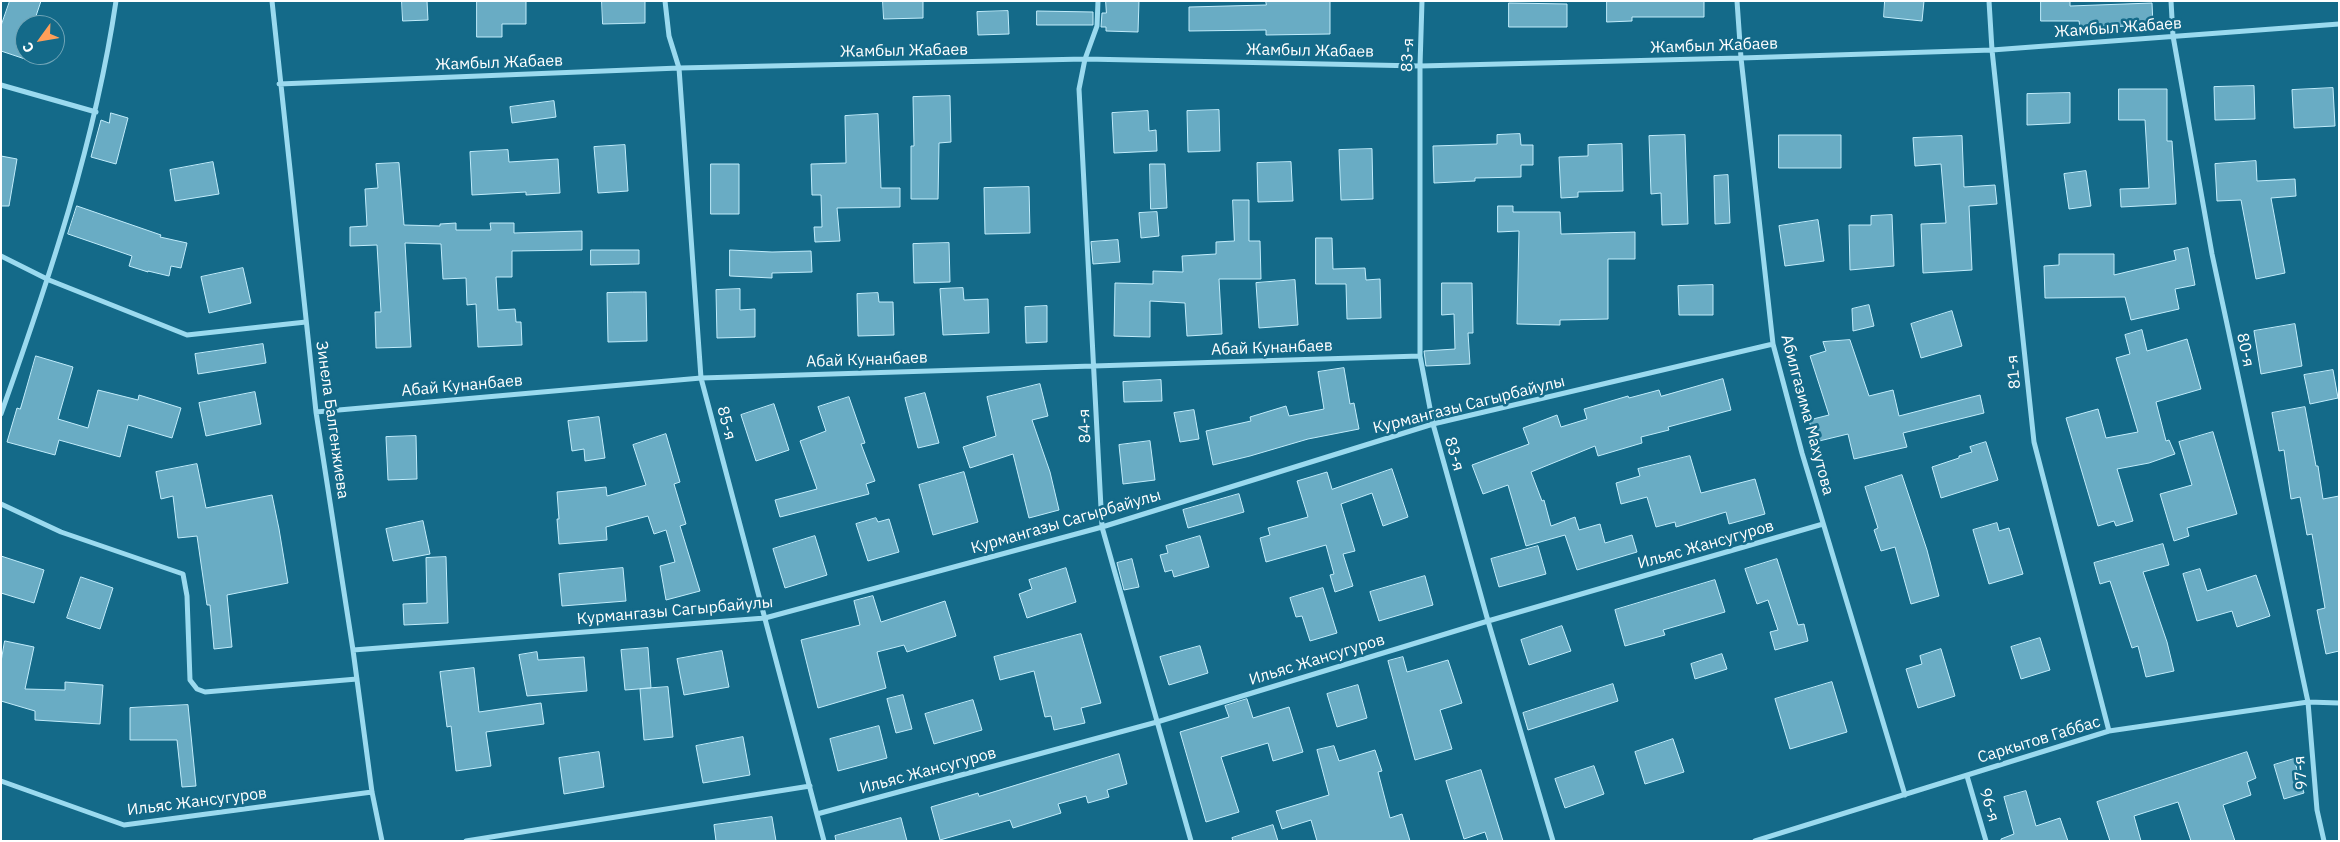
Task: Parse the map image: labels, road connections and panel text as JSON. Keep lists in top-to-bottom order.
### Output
{
  "streets": {
    "street": [
      "Жамбыл Жабаев",
      "83-я",
      "Абай Кунанбаев",
      "80-я",
      "81-я",
      "Курмангазы Сагырбайулы",
      "Абилгазима Махутова",
      "Зинела Балгенжиева",
      "85-я",
      "84-я",
      "Ильяс Жансугуров",
      "Саркытов Габбас",
      "97-я",
      "96-я"
    ]
  },
  "crossings": [
    ["Жамбыл Жабаев", "83-я"],
    ["Жамбыл Жабаев", "80-я"],
    ["Жамбыл Жабаев", "81-я"],
    ["Жамбыл Жабаев", "Абилгазима Махутова"],
    ["Жамбыл Жабаев", "Зинела Балгенжиева"],
    ["Жамбыл Жабаев", "85-я"],
    ["Жамбыл Жабаев", "84-я"],
    ["83-я", "Абай Кунанбаев"],
    ["83-я", "Курмангазы Сагырбайулы"],
    ["83-я", "Ильяс Жансугуров"],
    ["Абай Кунанбаев", "Зинела Балгенжиева"],
    ["Абай Кунанбаев", "85-я"],
    ["Абай Кунанбаев", "84-я"],
    ["80-я", "Саркытов Габбас"],
    ["80-я", "97-я"],
    ["81-я", "Саркытов Габбас"],
    ["Курмангазы Сагырбайулы", "Абилгазима Махутова"],
    ["Курмангазы Сагырбайулы", "Зинела Балгенжиева"],
    ["Курмангазы Сагырбайулы", "85-я"],
    ["Курмангазы Сагырбайулы", "84-я"],
    ["Абилгазима Махутова", "Ильяс Жансугуров"],
    ["Абилгазима Махутова", "Саркытов Габбас"],
    ["Зинела Балгенжиева", "Ильяс Жансугуров"],
    ["85-я", "Ильяс Жансугуров"],
    ["84-я", "Ильяс Жансугуров"],
    ["Саркытов Габбас", "97-я"],
    ["Саркытов Габбас", "96-я"]
  ],
  "north": "bottom left"
}
